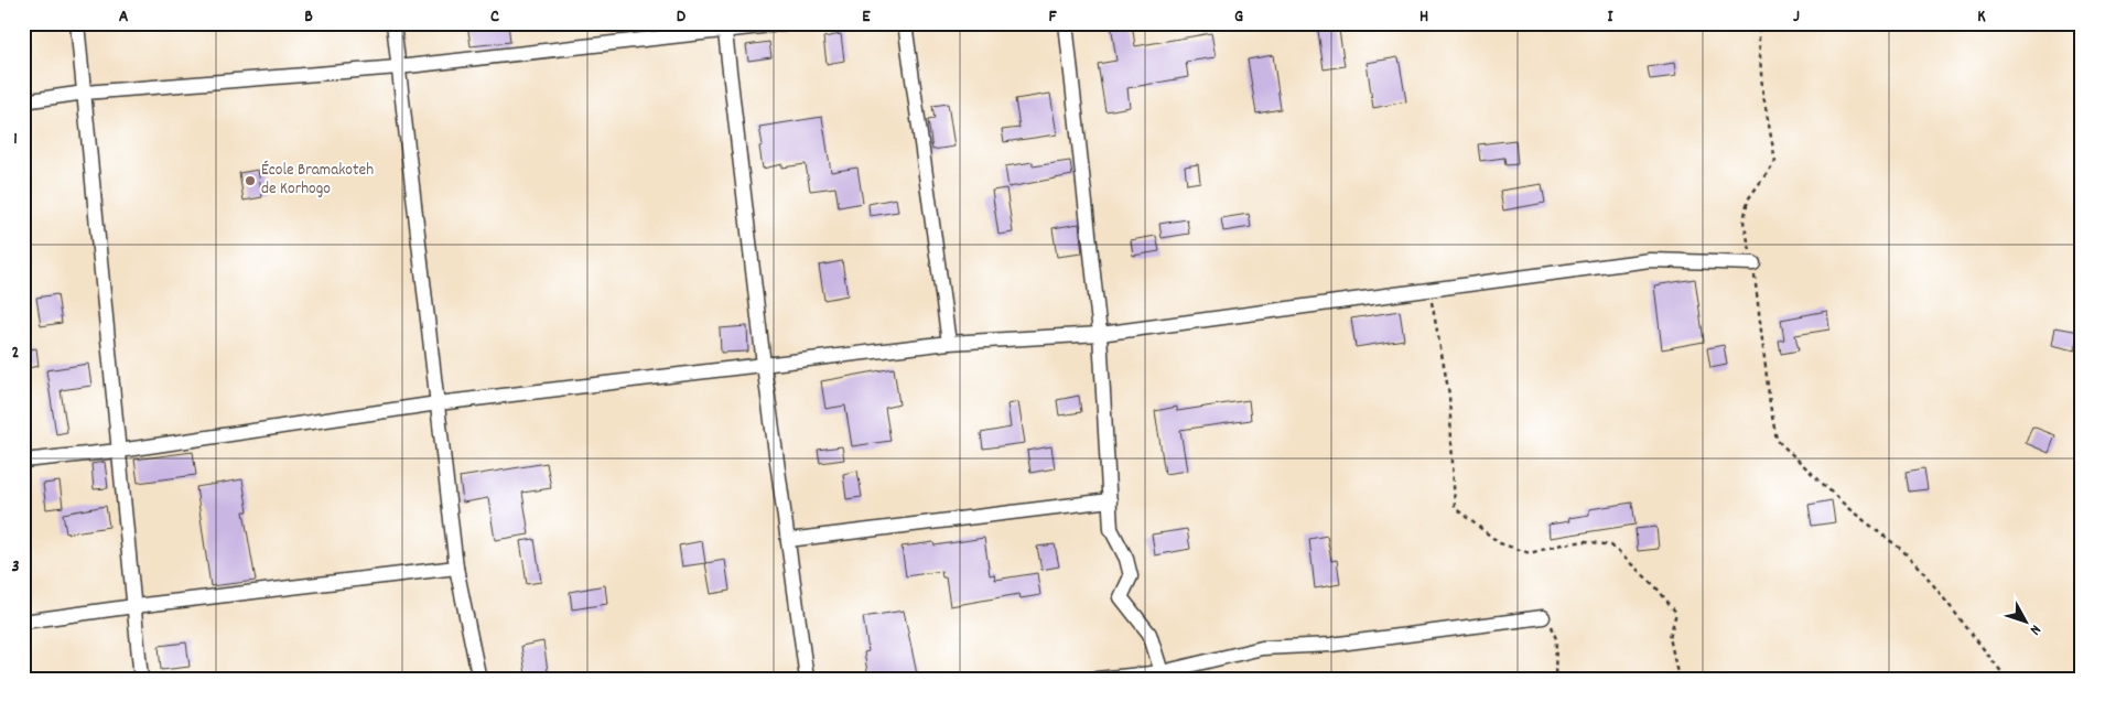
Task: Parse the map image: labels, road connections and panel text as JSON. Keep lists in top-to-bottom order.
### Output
{
  "places": ["École Bramakoteh de Korhogo"],
  "north": "bottom right",
  "grid": {
    "columns": [
      "A",
      "B",
      "C",
      "D",
      "E",
      "F",
      "G",
      "H",
      "I",
      "J",
      "K"
    ],
    "rows": ["1", "2", "3"]
  }
}
